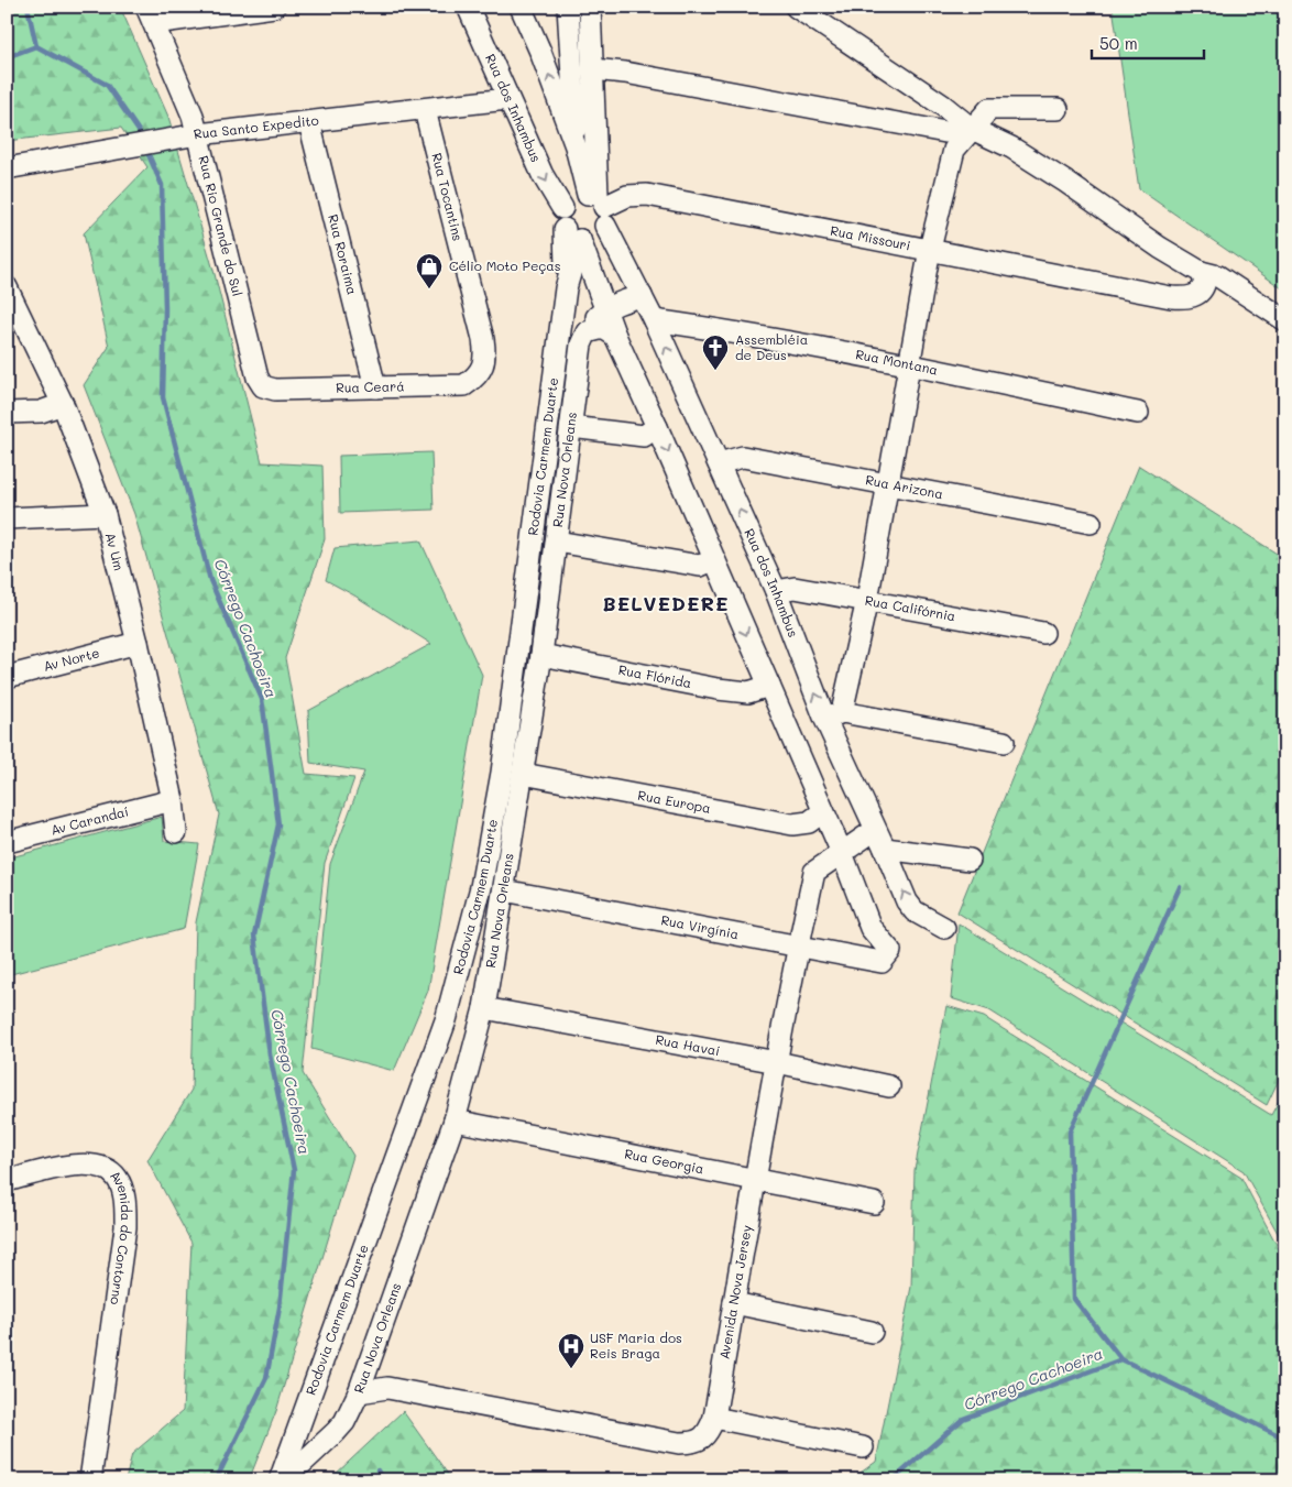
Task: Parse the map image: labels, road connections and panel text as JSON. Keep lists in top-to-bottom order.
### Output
{
  "streets": {
    "street": [
      "Rua dos Inhambus",
      "Rua Santo Expedito",
      "Rua Tocantins",
      "Rua Rio Grande do Sul",
      "Rua Missouri",
      "Rua Roraima",
      "Rua Montana",
      "Rua Ceará",
      "Rodovia Carmem Duarte",
      "Rua Nova Orleans",
      "Rua Arizona",
      "Av Um",
      "Rua Califórnia",
      "Av Norte",
      "Rua Flórida",
      "Rua Europa",
      "Av Carandaí",
      "Rua Virgínia",
      "Rua Havaí",
      "Rua Georgia",
      "Avenida do Contorno",
      "Avenida Nova Jersey"
    ]
  },
  "crossings": [
    ["Rua dos Inhambus", "Rua Santo Expedito"],
    ["Rua dos Inhambus", "Rua Missouri"],
    ["Rua dos Inhambus", "Rua Montana"],
    ["Rua dos Inhambus", "Rua Arizona"],
    ["Rua dos Inhambus", "Rua Califórnia"],
    ["Rua dos Inhambus", "Avenida Nova Jersey"],
    ["Rua Santo Expedito", "Rua Tocantins"],
    ["Rua Santo Expedito", "Rua Rio Grande do Sul"],
    ["Rua Santo Expedito", "Rua Roraima"],
    ["Rua Tocantins", "Rua Ceará"],
    ["Rua Rio Grande do Sul", "Rua Ceará"],
    ["Rua Missouri", "Rodovia Carmem Duarte"],
    ["Rua Roraima", "Rua Ceará"],
    ["Rodovia Carmem Duarte", "Rua Nova Orleans"],
    ["Rua Nova Orleans", "Rua Flórida"],
    ["Rua Nova Orleans", "Rua Europa"],
    ["Rua Nova Orleans", "Rua Virgínia"],
    ["Rua Nova Orleans", "Rua Havaí"],
    ["Rua Nova Orleans", "Rua Georgia"],
    ["Rua Nova Orleans", "Avenida Nova Jersey"],
    ["Av Um", "Av Norte"],
    ["Av Um", "Av Carandaí"],
    ["Rua Virgínia", "Avenida Nova Jersey"],
    ["Rua Havaí", "Avenida Nova Jersey"],
    ["Rua Georgia", "Avenida Nova Jersey"]
  ],
  "districts": ["BELVEDERE"],
  "water": ["Córrego Cachoeira"],
  "places": {
    "shop": ["Célio Moto Peças"],
    "church": ["Assembléia de Deus"],
    "hospital": ["USF Maria dos Reis Braga"]
  },
  "scale_bar": "50 m"
}
